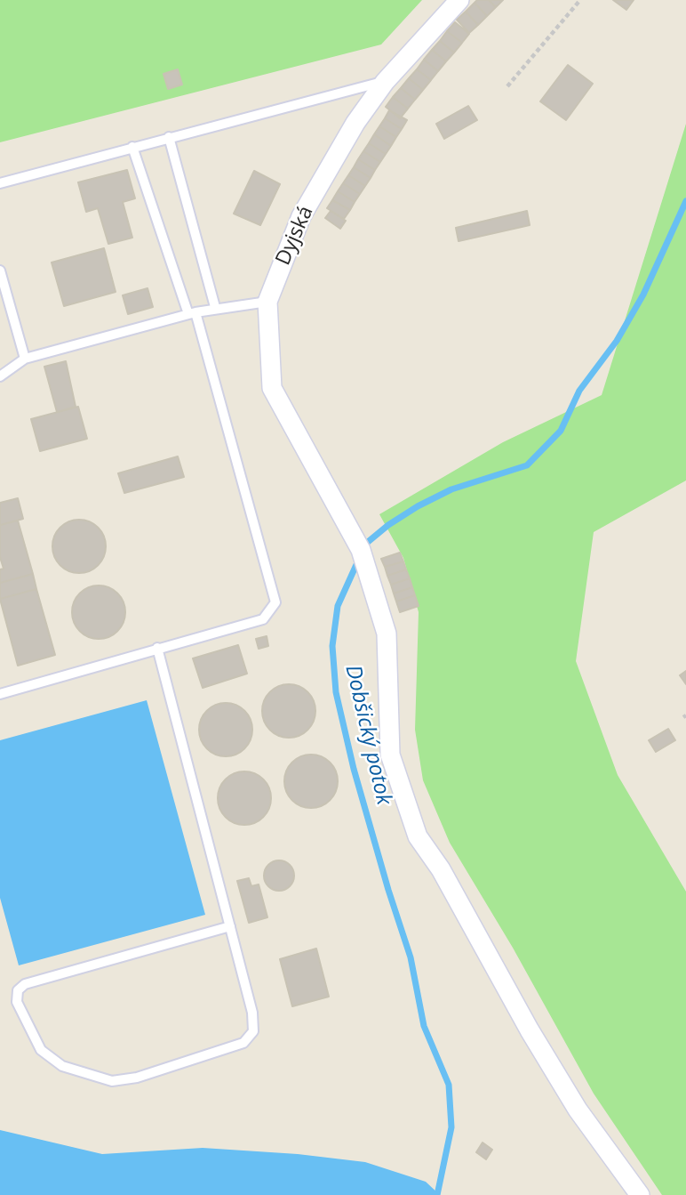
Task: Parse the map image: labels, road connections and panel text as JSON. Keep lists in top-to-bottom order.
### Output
{
  "streets": {
    "street": ["Dyjská"]
  },
  "water": ["Dobšický potok"]
}
